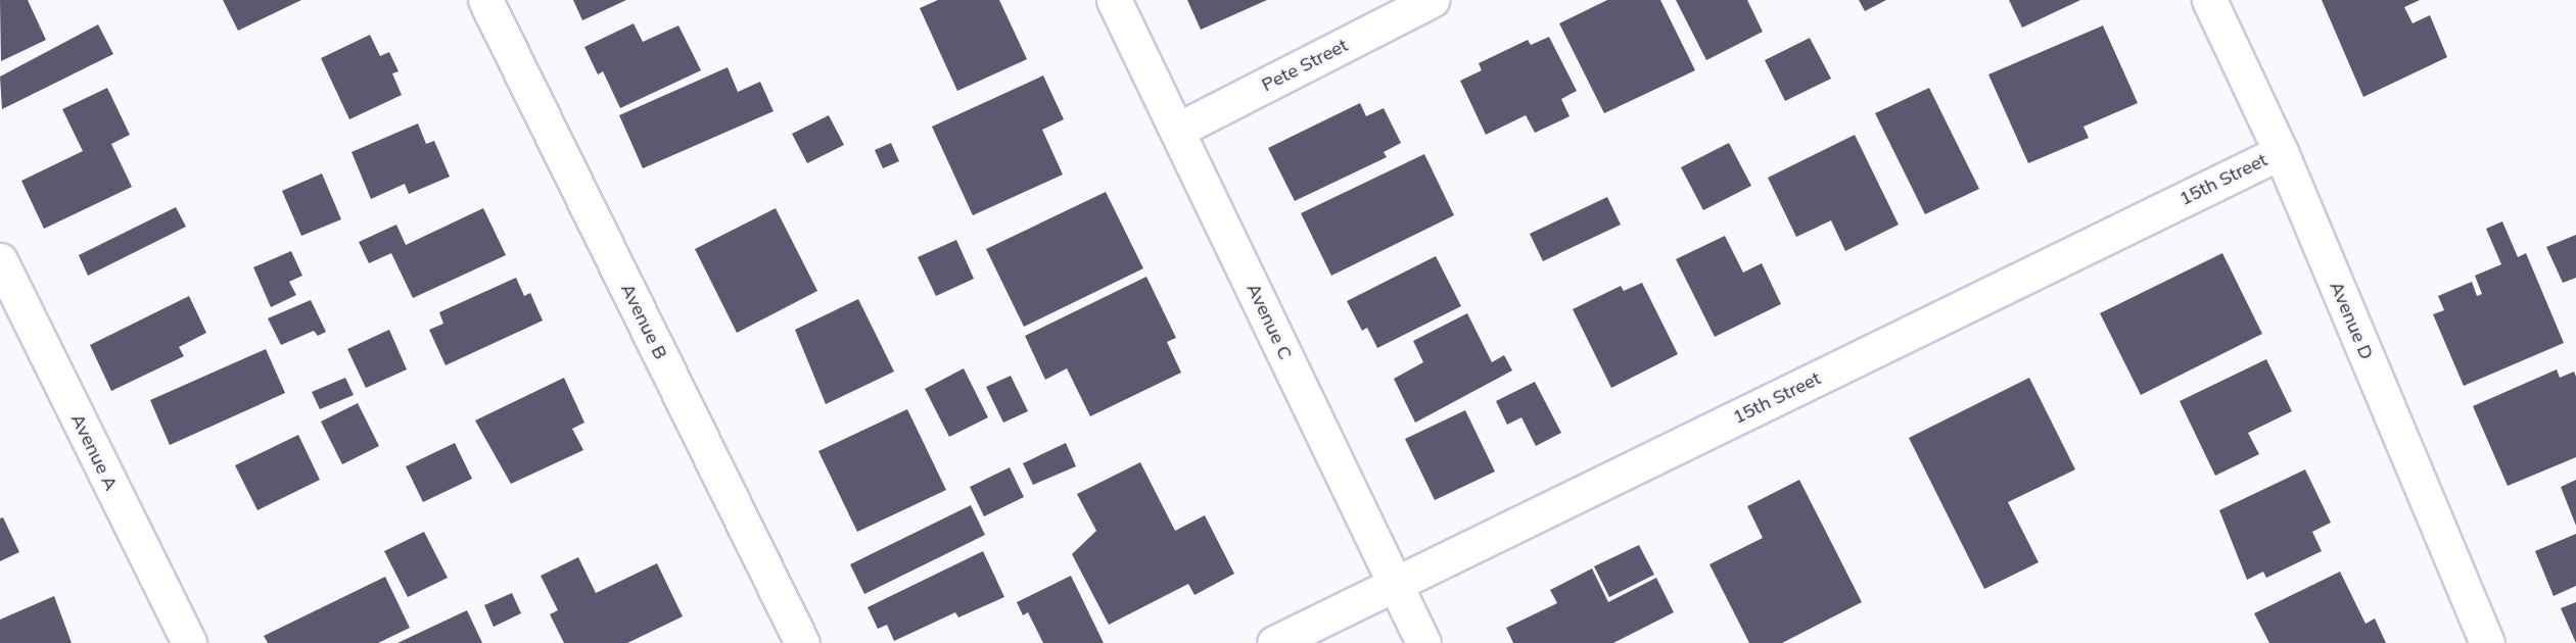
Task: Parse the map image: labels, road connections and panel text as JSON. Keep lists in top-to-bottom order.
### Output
{
  "streets": {
    "street": [
      "Pete Street",
      "15th Street",
      "Avenue D",
      "Avenue B",
      "Avenue C",
      "Avenue A"
    ]
  },
  "crossings": [
    ["Pete Street", "Avenue C"],
    ["15th Street", "Avenue D"],
    ["15th Street", "Avenue C"]
  ]
}
